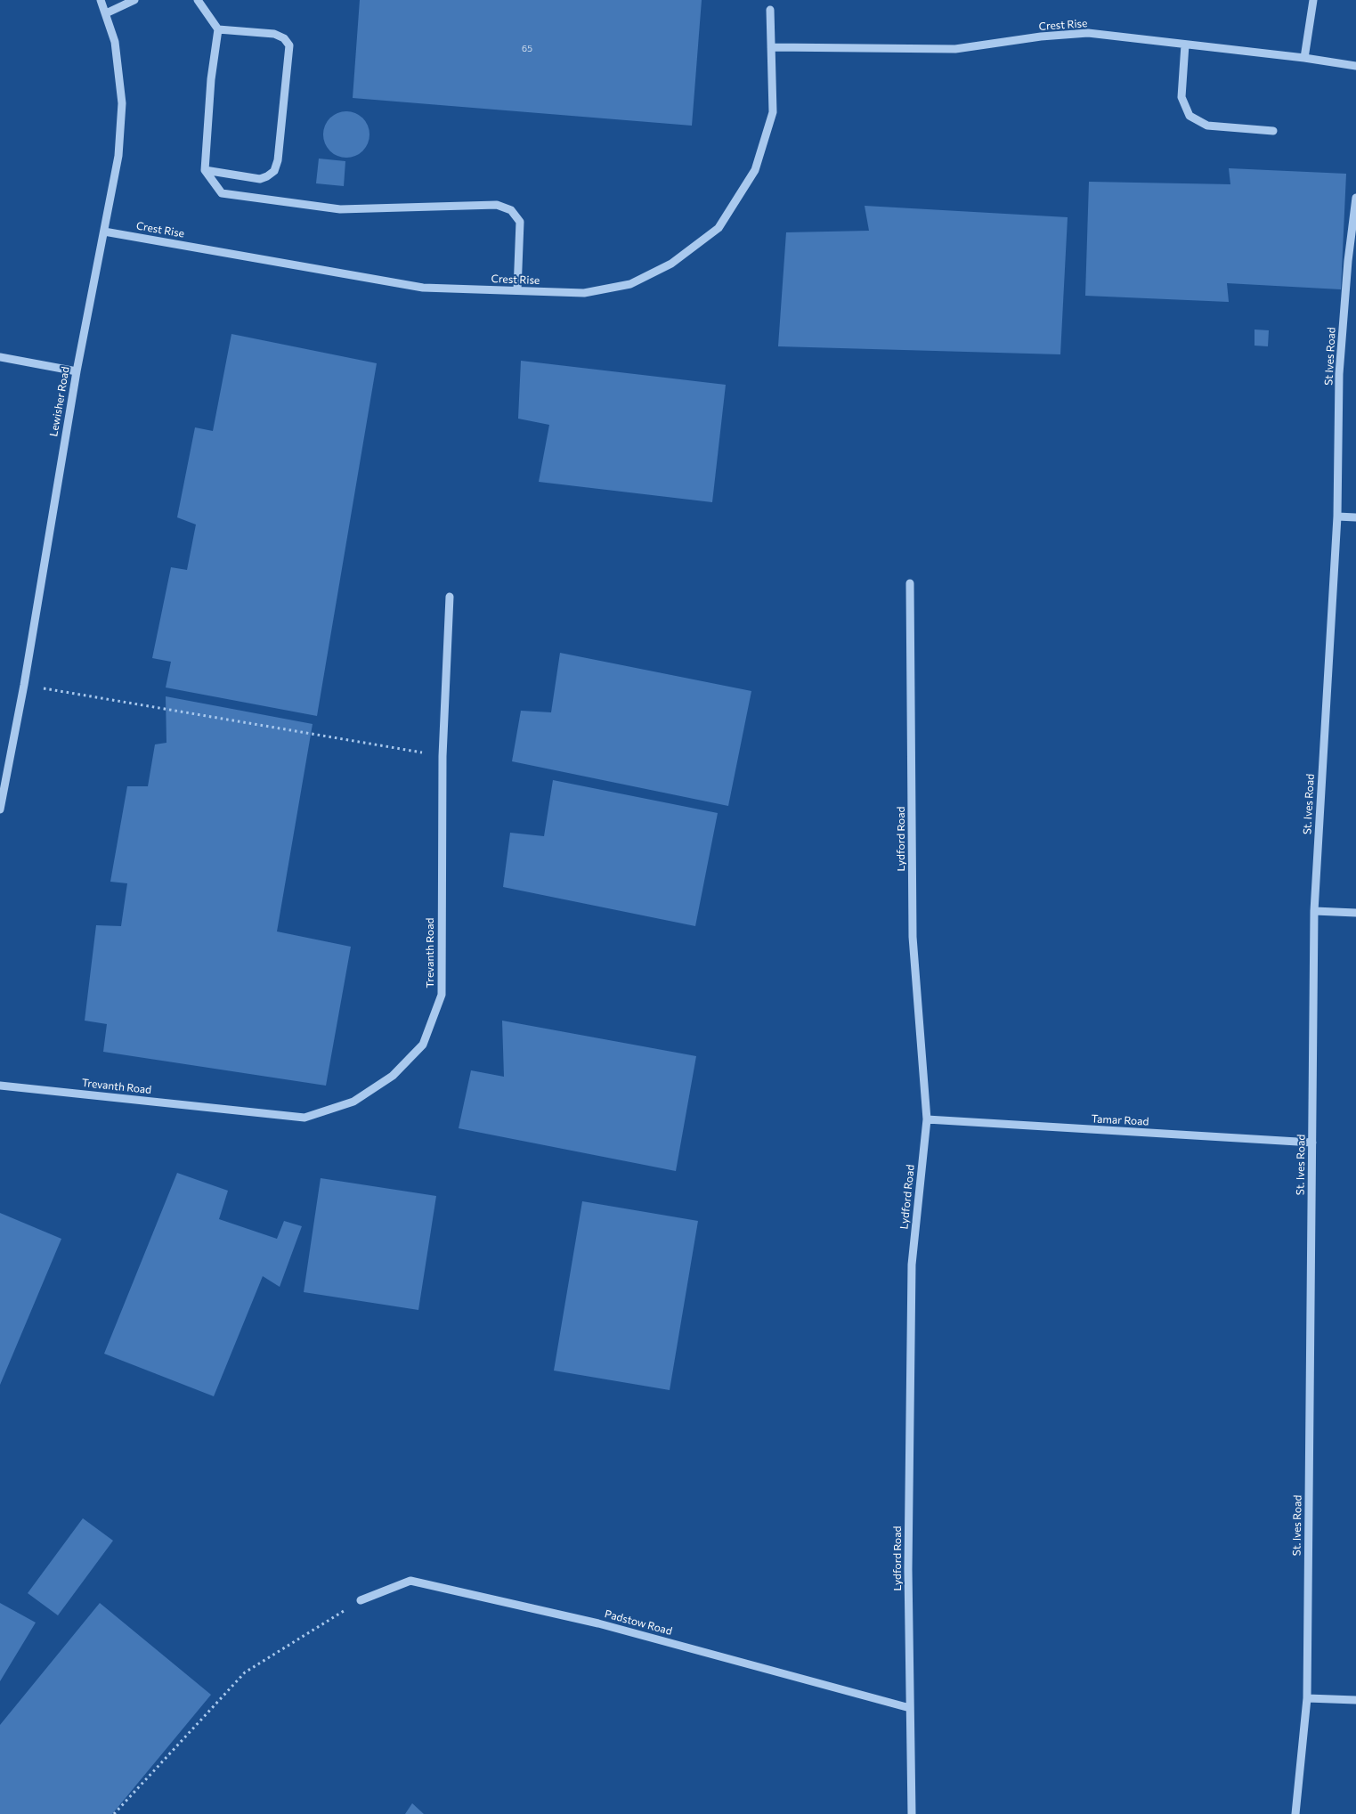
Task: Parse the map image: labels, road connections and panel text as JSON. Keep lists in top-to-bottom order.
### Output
{
  "streets": {
    "street": [
      "Crest Rise",
      "St Ives Road",
      "Lewisher Road",
      "St. Ives Road",
      "Lydford Road",
      "Trevanth Road",
      "Tamar Road",
      "Padstow Road"
    ]
  },
  "crossings": [
    ["Crest Rise", "Lewisher Road"],
    ["St Ives Road", "St. Ives Road"],
    ["St. Ives Road", "Tamar Road"],
    ["Lydford Road", "Tamar Road"],
    ["Lydford Road", "Padstow Road"]
  ],
  "house_numbers": ["65"]
}
